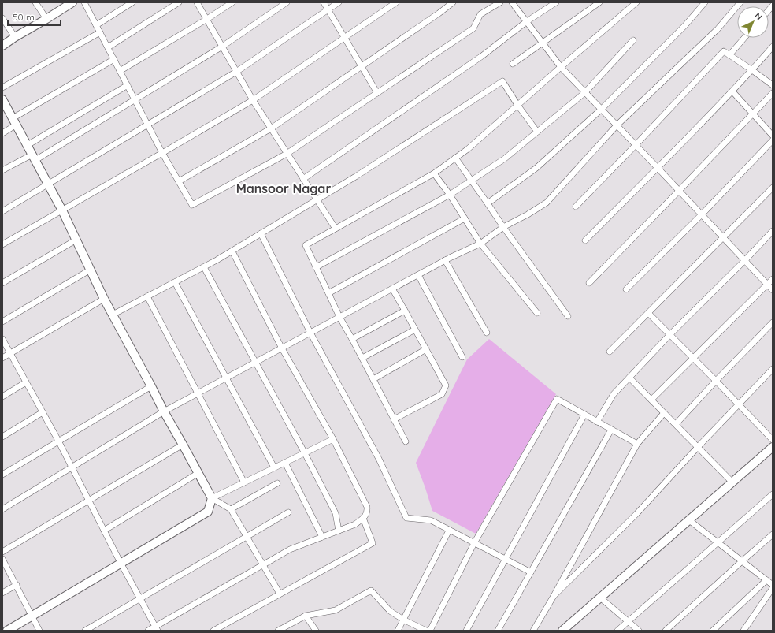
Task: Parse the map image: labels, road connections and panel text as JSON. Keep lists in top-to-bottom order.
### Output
{
  "districts": ["Mansoor Nagar"],
  "scale_bar": "50 m",
  "north": "top right"
}
